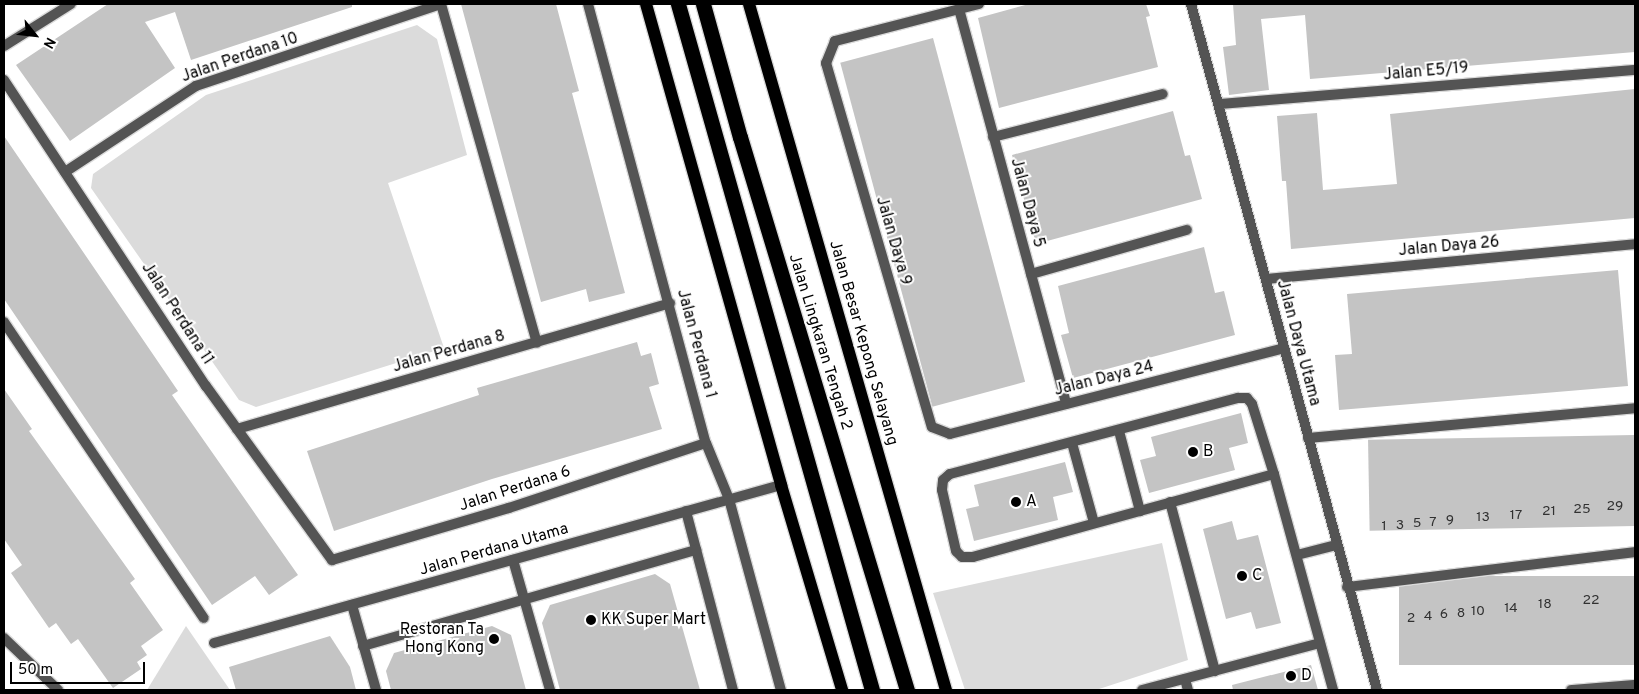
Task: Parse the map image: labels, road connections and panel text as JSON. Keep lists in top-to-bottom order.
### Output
{
  "streets": {
    "highway": ["Jalan Lingkaran Tengah 2"],
    "main road": ["Jalan Besar Kepong Selayang"],
    "street": [
      "Jalan Perdana 10",
      "Jalan E5/19",
      "Jalan Daya 5",
      "Jalan Daya 9",
      "Jalan Daya 26",
      "Jalan Perdana 11",
      "Jalan Daya Utama",
      "Jalan Perdana 1",
      "Jalan Perdana 8",
      "Jalan Daya 24",
      "Jalan Perdana 6",
      "Jalan Perdana Utama"
    ]
  },
  "crossings": [
    ["Jalan Perdana 10", "Jalan Perdana 11"],
    ["Jalan E5/19", "Jalan Daya Utama"],
    ["Jalan Daya 5", "Jalan Daya 9"],
    ["Jalan Daya 5", "Jalan Daya 24"],
    ["Jalan Daya 9", "Jalan Daya 24"],
    ["Jalan Daya 26", "Jalan Daya Utama"],
    ["Jalan Perdana 11", "Jalan Perdana 8"],
    ["Jalan Perdana 11", "Jalan Perdana 6"],
    ["Jalan Daya Utama", "Jalan Daya 24"],
    ["Jalan Perdana 1", "Jalan Perdana 8"],
    ["Jalan Perdana 1", "Jalan Perdana 6"],
    ["Jalan Perdana 1", "Jalan Perdana Utama"]
  ],
  "places": [
    "B",
    "A",
    "C",
    "KK Super Mart",
    "Restoran Ta Hong Kong",
    "D"
  ],
  "house_numbers": [
    "29",
    "25",
    "21",
    "17",
    "13",
    "9",
    "7",
    "5",
    "3",
    "1",
    "22",
    "18",
    "14",
    "10",
    "8",
    "6",
    "4",
    "2"
  ],
  "scale_bar": "50 m",
  "north": "bottom right"
}
